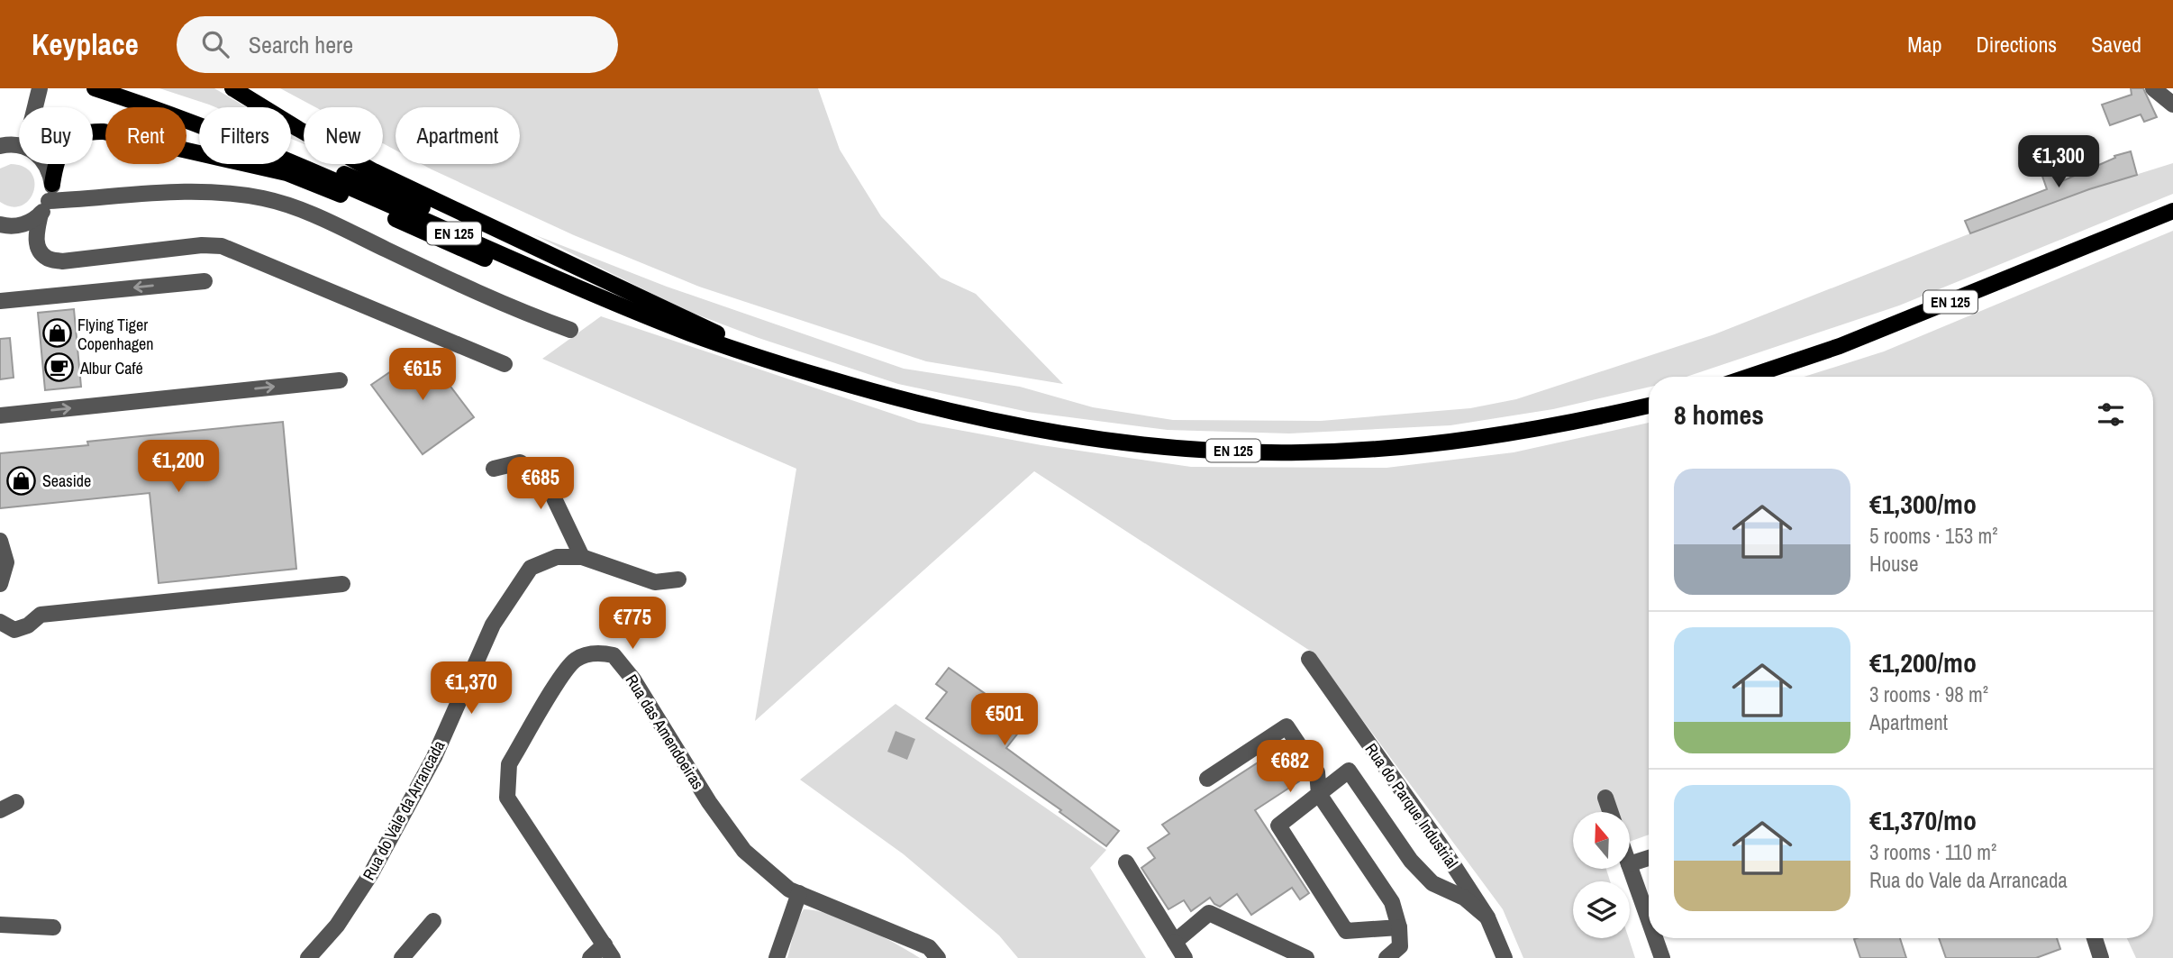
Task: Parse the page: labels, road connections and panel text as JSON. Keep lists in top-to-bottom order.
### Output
{
  "streets": {
    "main road": ["EN 125"],
    "street": ["Rua das Amendoeiras", "Rua do Parque Industrial", "Rua do Vale da Arrancada"]
  },
  "places": {
    "shop": ["Flying Tiger Copenhagen", "Seaside"],
    "cafe": ["Albur Café"]
  },
  "north": "top",
  "page": {
    "header": "Keyplace",
    "search": "Search here",
    "nav": ["Map", "Directions", "Saved"],
    "chip": [
      "Buy",
      "Rent",
      "Filters",
      "New",
      "Apartment"
    ],
    "price": [
      "€1,300",
      "€615",
      "€1,200",
      "€685",
      "€775",
      "€1,370",
      "€501",
      "€682"
    ],
    "heading": "8 homes",
    "list": [
      {
        "name": "€1,300/mo",
        "note": "5 rooms · 153 m² · House"
      },
      {
        "name": "€1,200/mo",
        "note": "3 rooms · 98 m² · Apartment"
      },
      {
        "name": "€1,370/mo",
        "note": "3 rooms · 110 m² · Rua do Vale da Arrancada"
      }
    ]
  }
}
